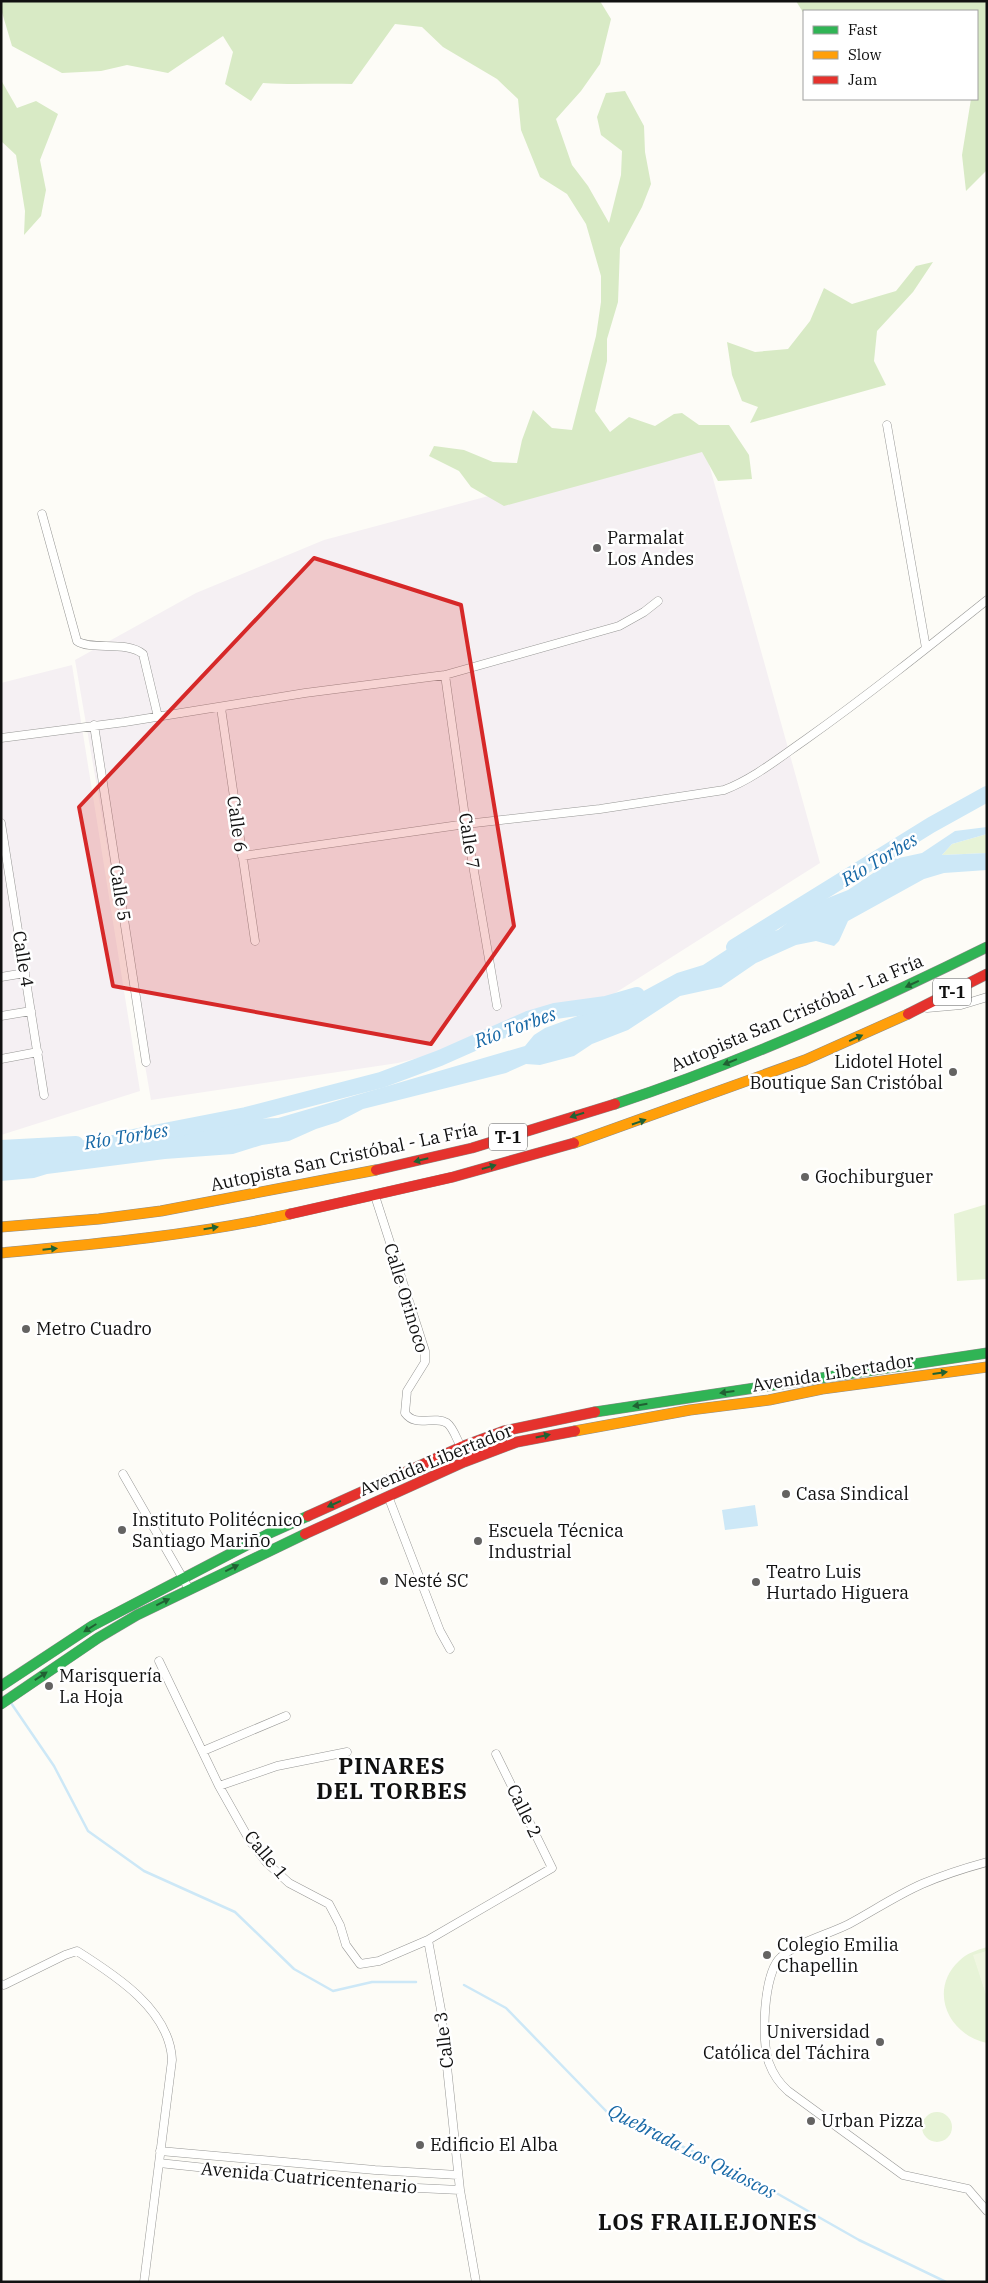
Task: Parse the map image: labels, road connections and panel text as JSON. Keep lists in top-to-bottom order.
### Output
{
  "streets": {
    "main road": ["T-1", "Autopista San Cristóbal - La Fría", "Avenida Libertador"],
    "street": [
      "Calle 6",
      "Calle 7",
      "Calle 5",
      "Calle 4",
      "Calle Orinoco",
      "Calle 2",
      "Calle 1",
      "Calle 3",
      "Avenida Cuatricentenario"
    ]
  },
  "crossings": [
    ["T-1", "Calle Orinoco"],
    ["Calle Orinoco", "Avenida Libertador"],
    ["Calle 2", "Calle 1"],
    ["Calle 2", "Calle 3"],
    ["Calle 1", "Calle 3"],
    ["Calle 3", "Avenida Cuatricentenario"]
  ],
  "districts": ["PINARES DEL TORBES", "LOS FRAILEJONES"],
  "water": ["Río Torbes", "Quebrada Los Quioscos"],
  "places": [
    "Parmalat Los Andes",
    "Lidotel Hotel Boutique San Cristóbal",
    "Gochiburguer",
    "Metro Cuadro",
    "Casa Sindical",
    "Instituto Politécnico Santiago Mariño",
    "Escuela Técnica Industrial",
    "Nesté SC",
    "Teatro Luis Hurtado Higuera",
    "Marisquería La Hoja",
    "Colegio Emilia Chapellin",
    "Universidad Católica del Táchira",
    "Urban Pizza",
    "Edificio El Alba"
  ],
  "legend": ["Fast", "Slow", "Jam"]
}
